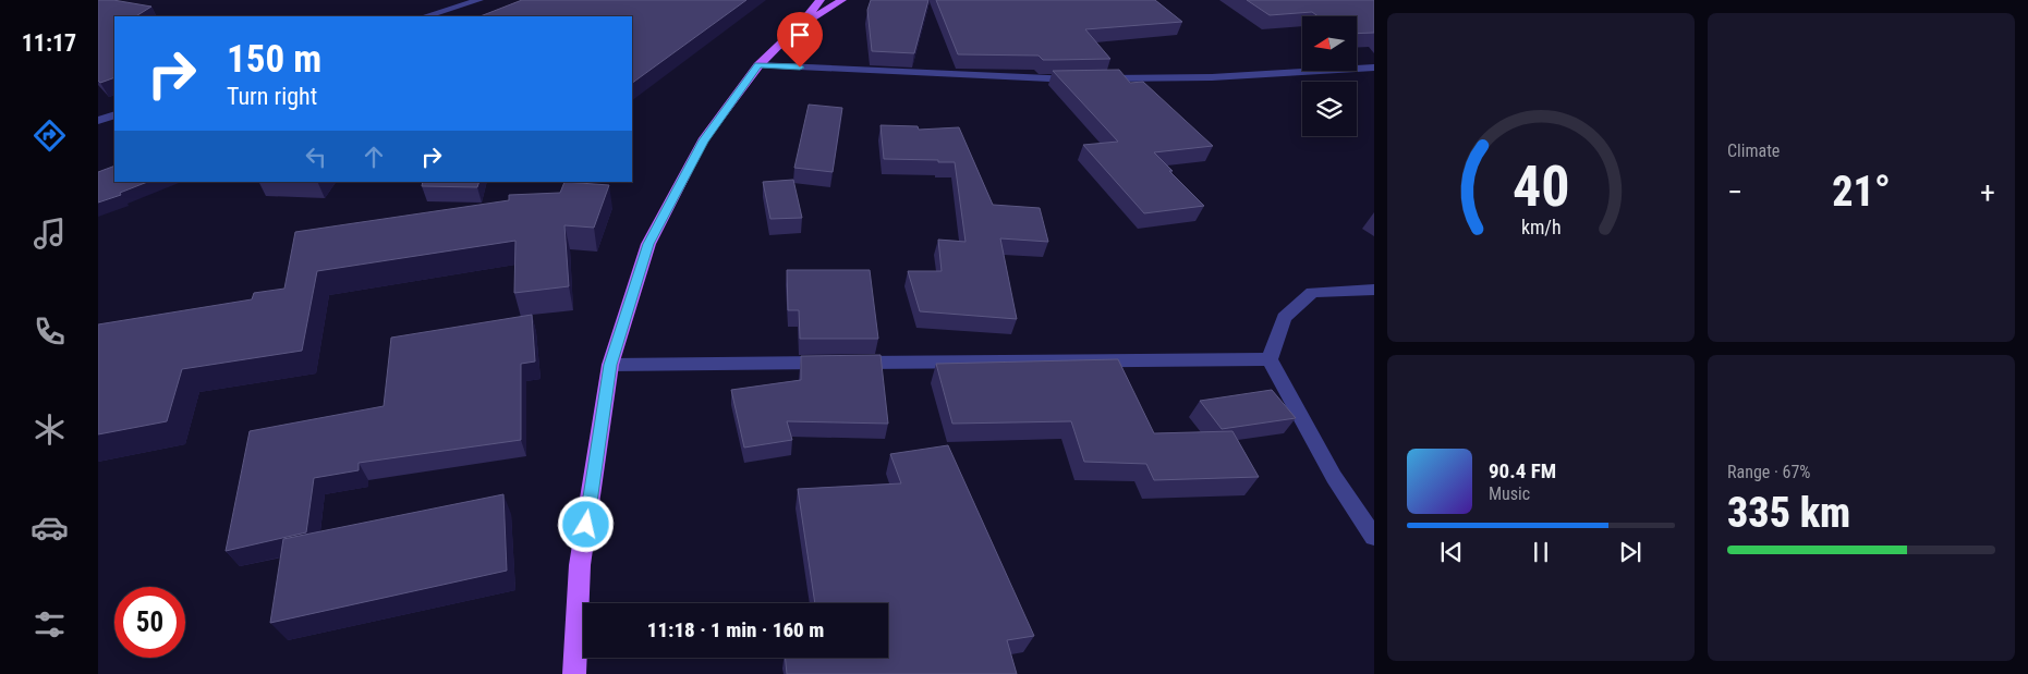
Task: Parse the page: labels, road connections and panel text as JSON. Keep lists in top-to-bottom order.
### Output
{
  "north": "left",
  "page": {
    "tabs": "11:17",
    "tile": [
      "Climate",
      ["Range · 67%", "335 km"]
    ],
    "turn": ["150 m", "Turn right"],
    "heat": ["−", "21°", "+"],
    "song": ["90.4 FM", "Music"],
    "limit": "50",
    "trip": "11:18 · 1 min · 160 m",
    "gauge": ["40", "km/h"]
  }
}
